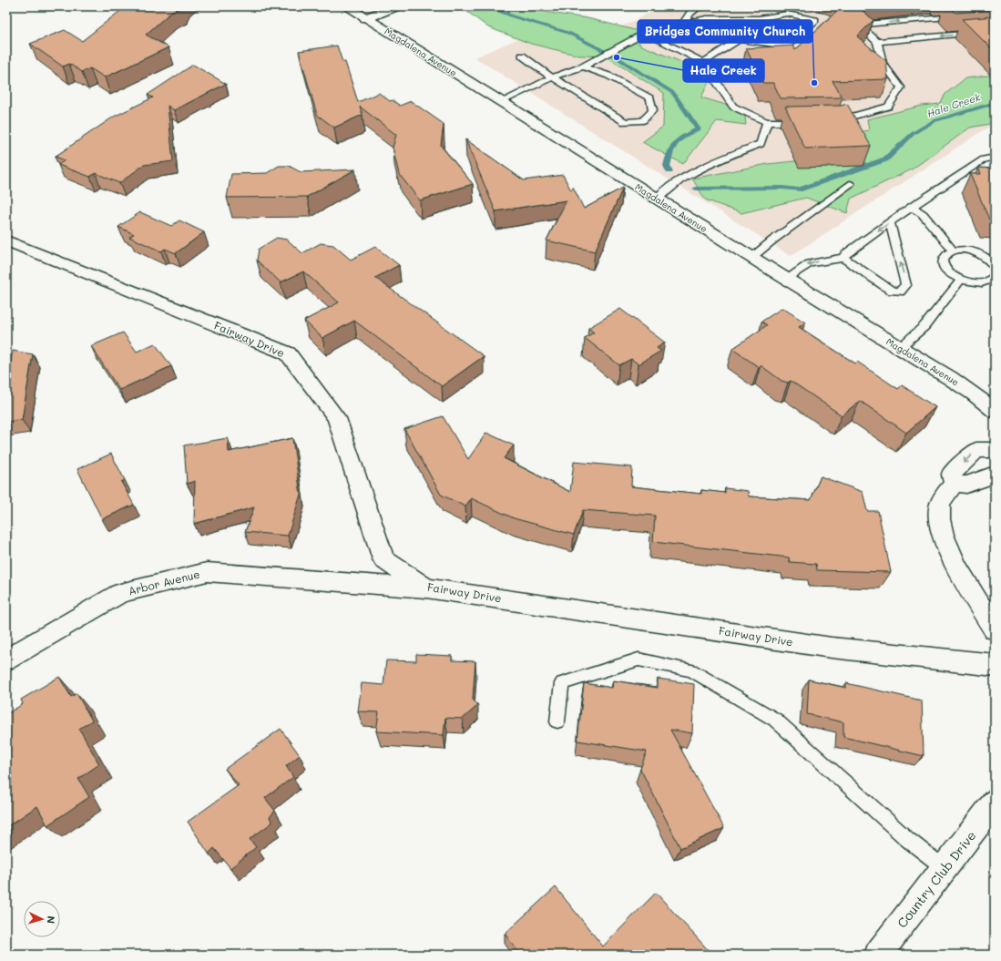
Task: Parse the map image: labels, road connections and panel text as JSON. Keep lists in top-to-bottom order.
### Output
{
  "streets": {
    "street": [
      "Magdalena Avenue",
      "Fairway Drive",
      "Arbor Avenue",
      "Country Club Drive"
    ]
  },
  "crossings": [
    ["Fairway Drive", "Arbor Avenue"]
  ],
  "water": ["Hale Creek"],
  "places": ["Hale Creek", "Bridges Community Church"],
  "north": "right"
}
